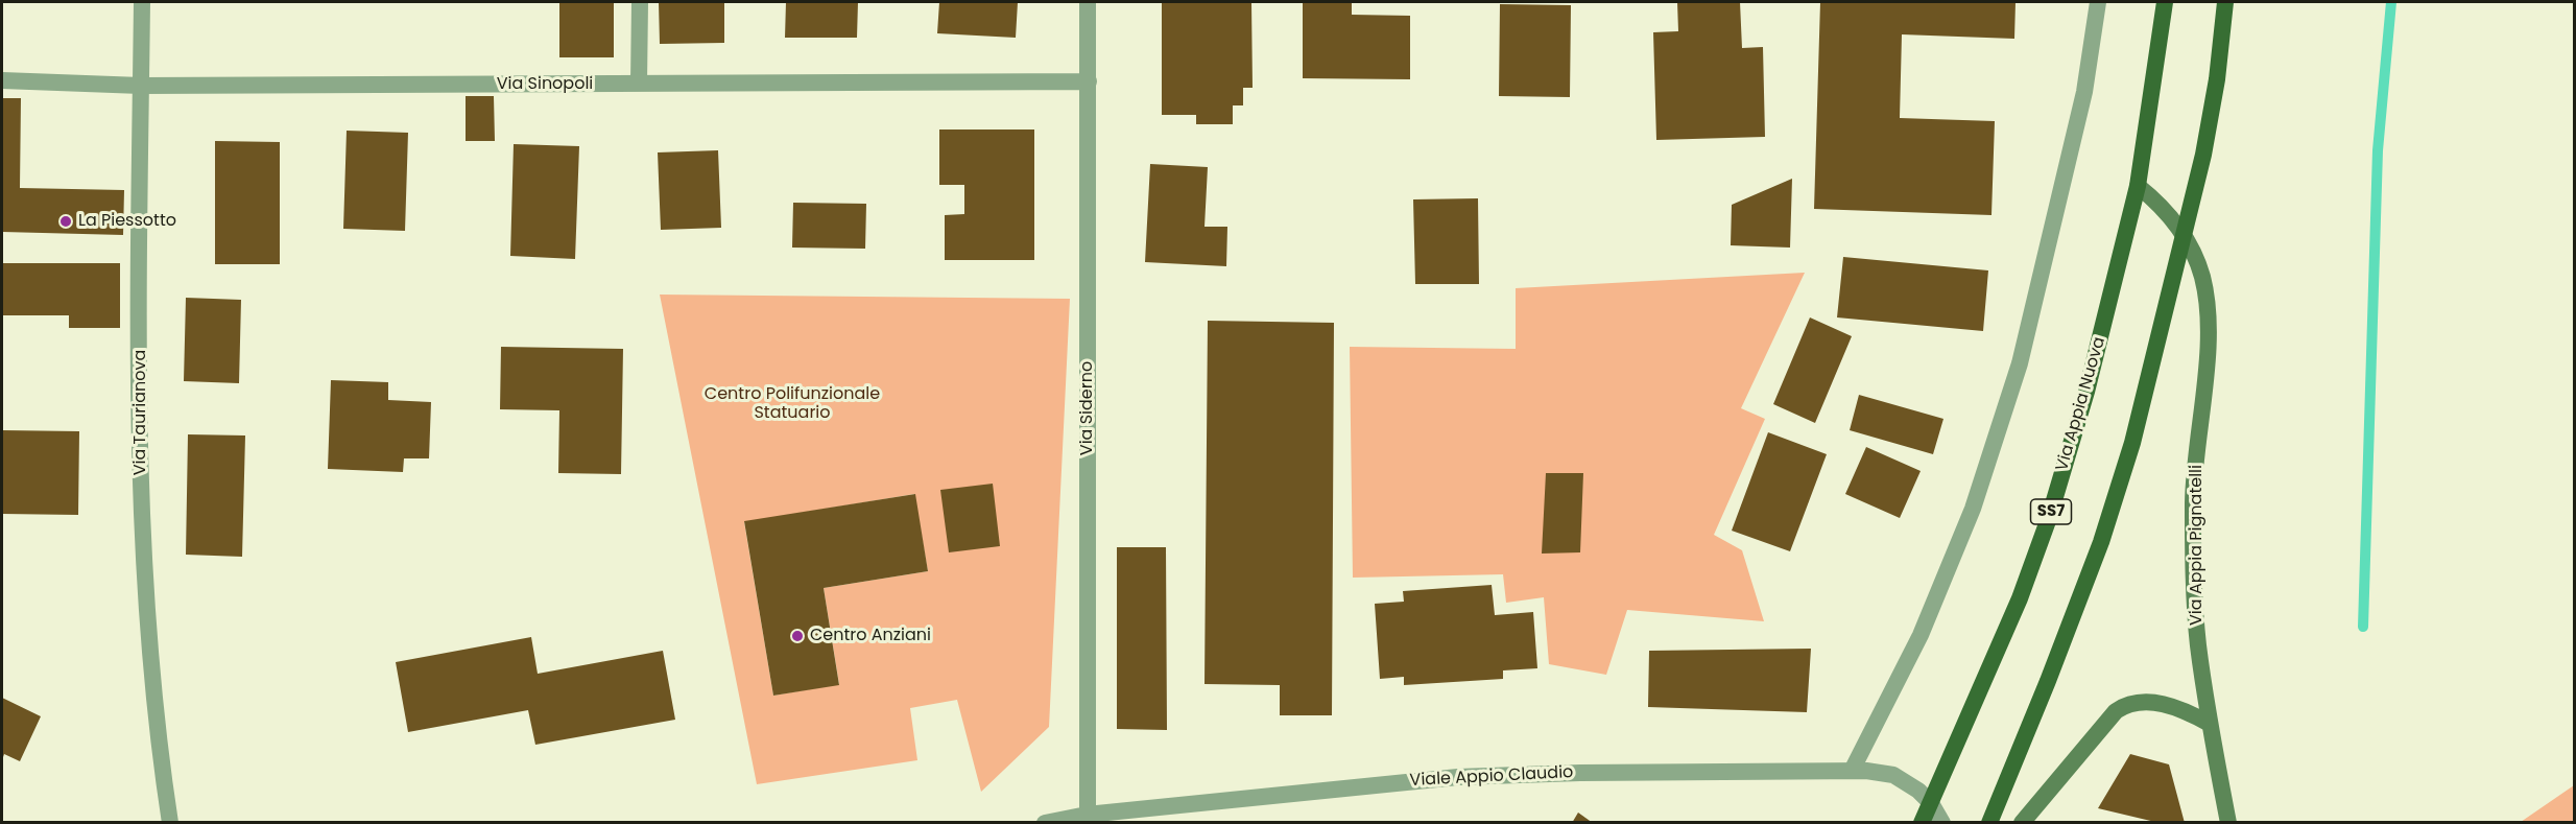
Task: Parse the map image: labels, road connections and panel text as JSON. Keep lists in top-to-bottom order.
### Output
{
  "streets": {
    "main road": ["Via Appia Nuova", "SS7", "Via Appia Pignatelli"],
    "street": [
      "Via Sinopoli",
      "Via Siderno",
      "Via Taurianova",
      "Viale Appio Claudio"
    ]
  },
  "crossings": [
    ["Via Sinopoli", "Via Siderno"],
    ["Via Sinopoli", "Via Taurianova"],
    ["Via Appia Nuova", "Via Appia Pignatelli"],
    ["Via Appia Nuova", "Viale Appio Claudio"],
    ["Via Siderno", "Viale Appio Claudio"]
  ],
  "parks": ["Centro Polifunzionale Statuario"],
  "places": ["La Piessotto", "Centro Anziani"]
}
